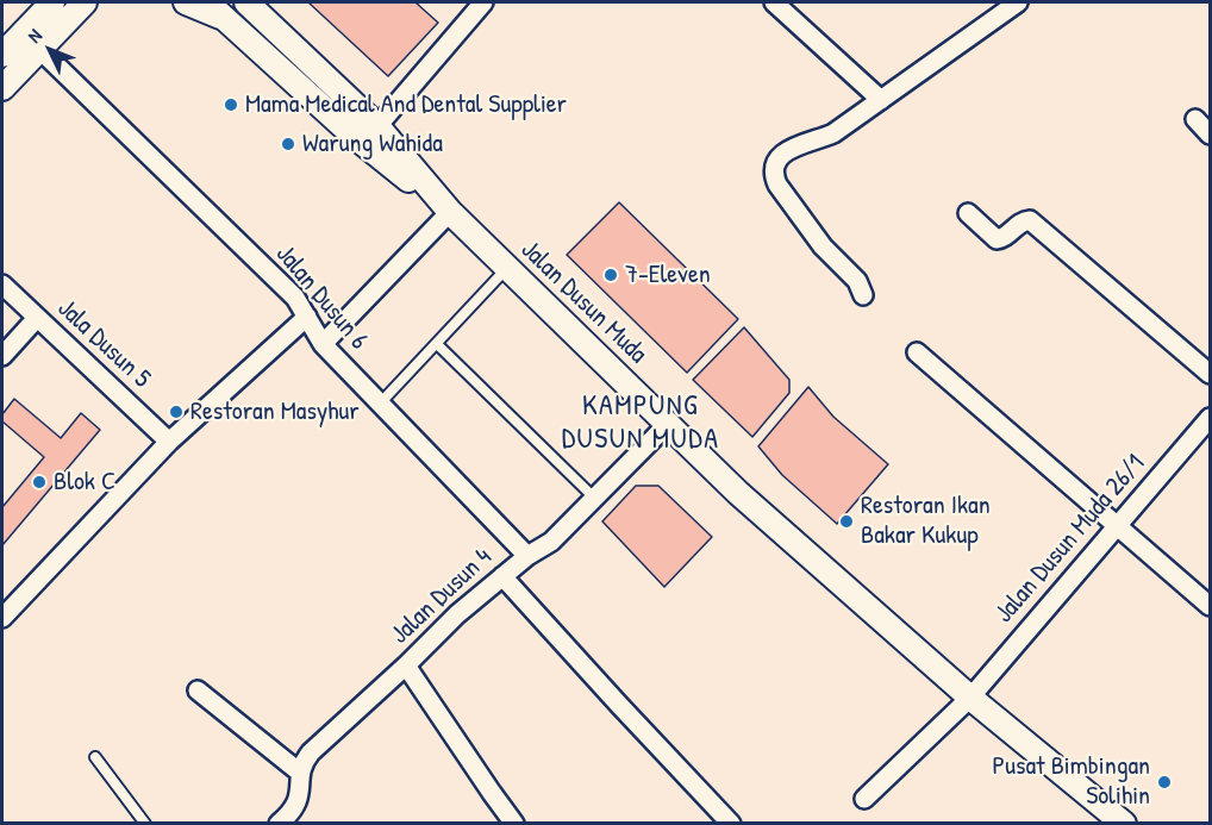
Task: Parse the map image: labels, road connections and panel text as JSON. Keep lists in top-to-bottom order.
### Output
{
  "streets": {
    "main road": ["Jalan Dusun Muda"],
    "street": [
      "Jalan Dusun 6",
      "Jala Dusun 5",
      "Jalan Dusun Muda 26/1",
      "Jalan Dusun 4"
    ]
  },
  "crossings": [
    ["Jalan Dusun 6", "Jalan Dusun 4"],
    ["Jalan Dusun Muda", "Jalan Dusun Muda 26/1"],
    ["Jalan Dusun Muda", "Jalan Dusun 4"]
  ],
  "districts": ["KAMPUNG DUSUN MUDA"],
  "places": [
    "Mama Medical And Dental Supplier",
    "Warung Wahida",
    "7-Eleven",
    "Restoran Masyhur",
    "Blok C",
    "Restoran Ikan Bakar Kukup",
    "Pusat Bimbingan Solihin"
  ],
  "north": "top left"
}
